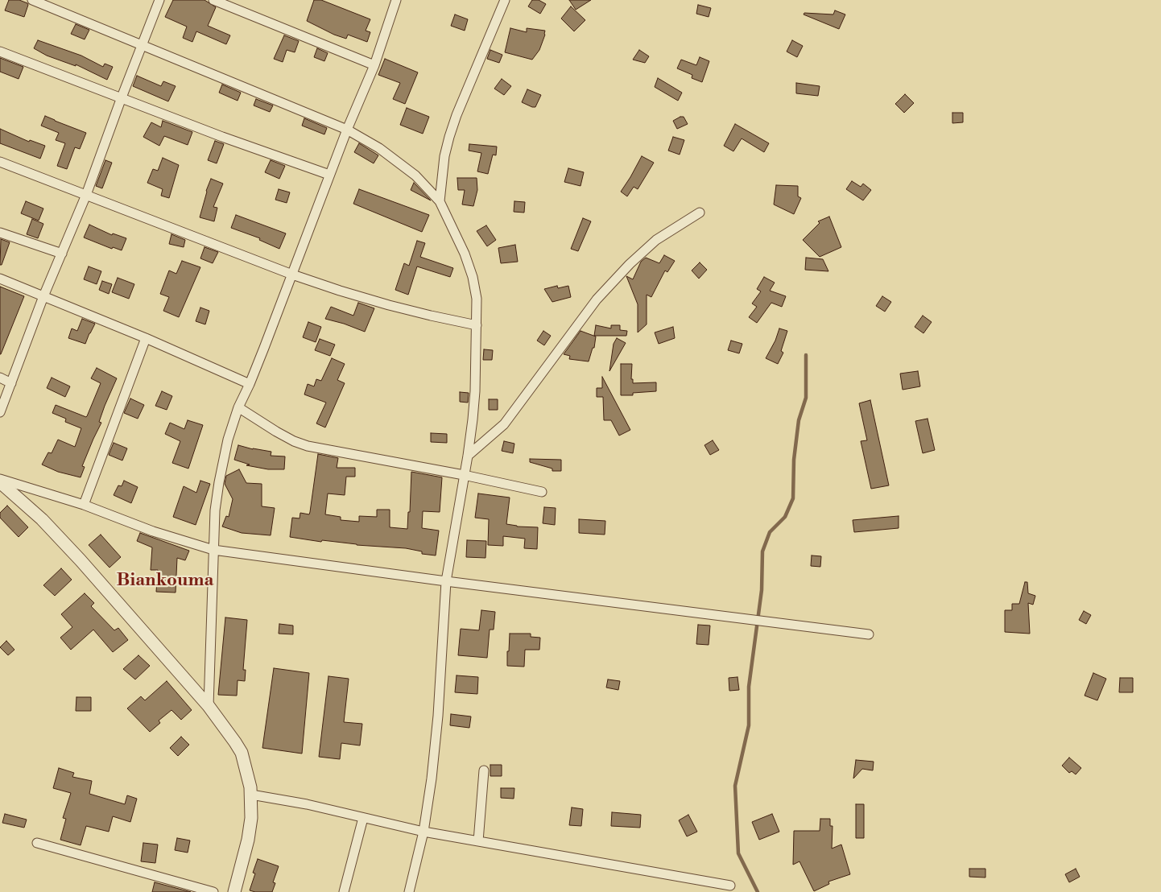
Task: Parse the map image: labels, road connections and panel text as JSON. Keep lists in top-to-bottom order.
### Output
{
  "districts": ["Biankouma"]
}
